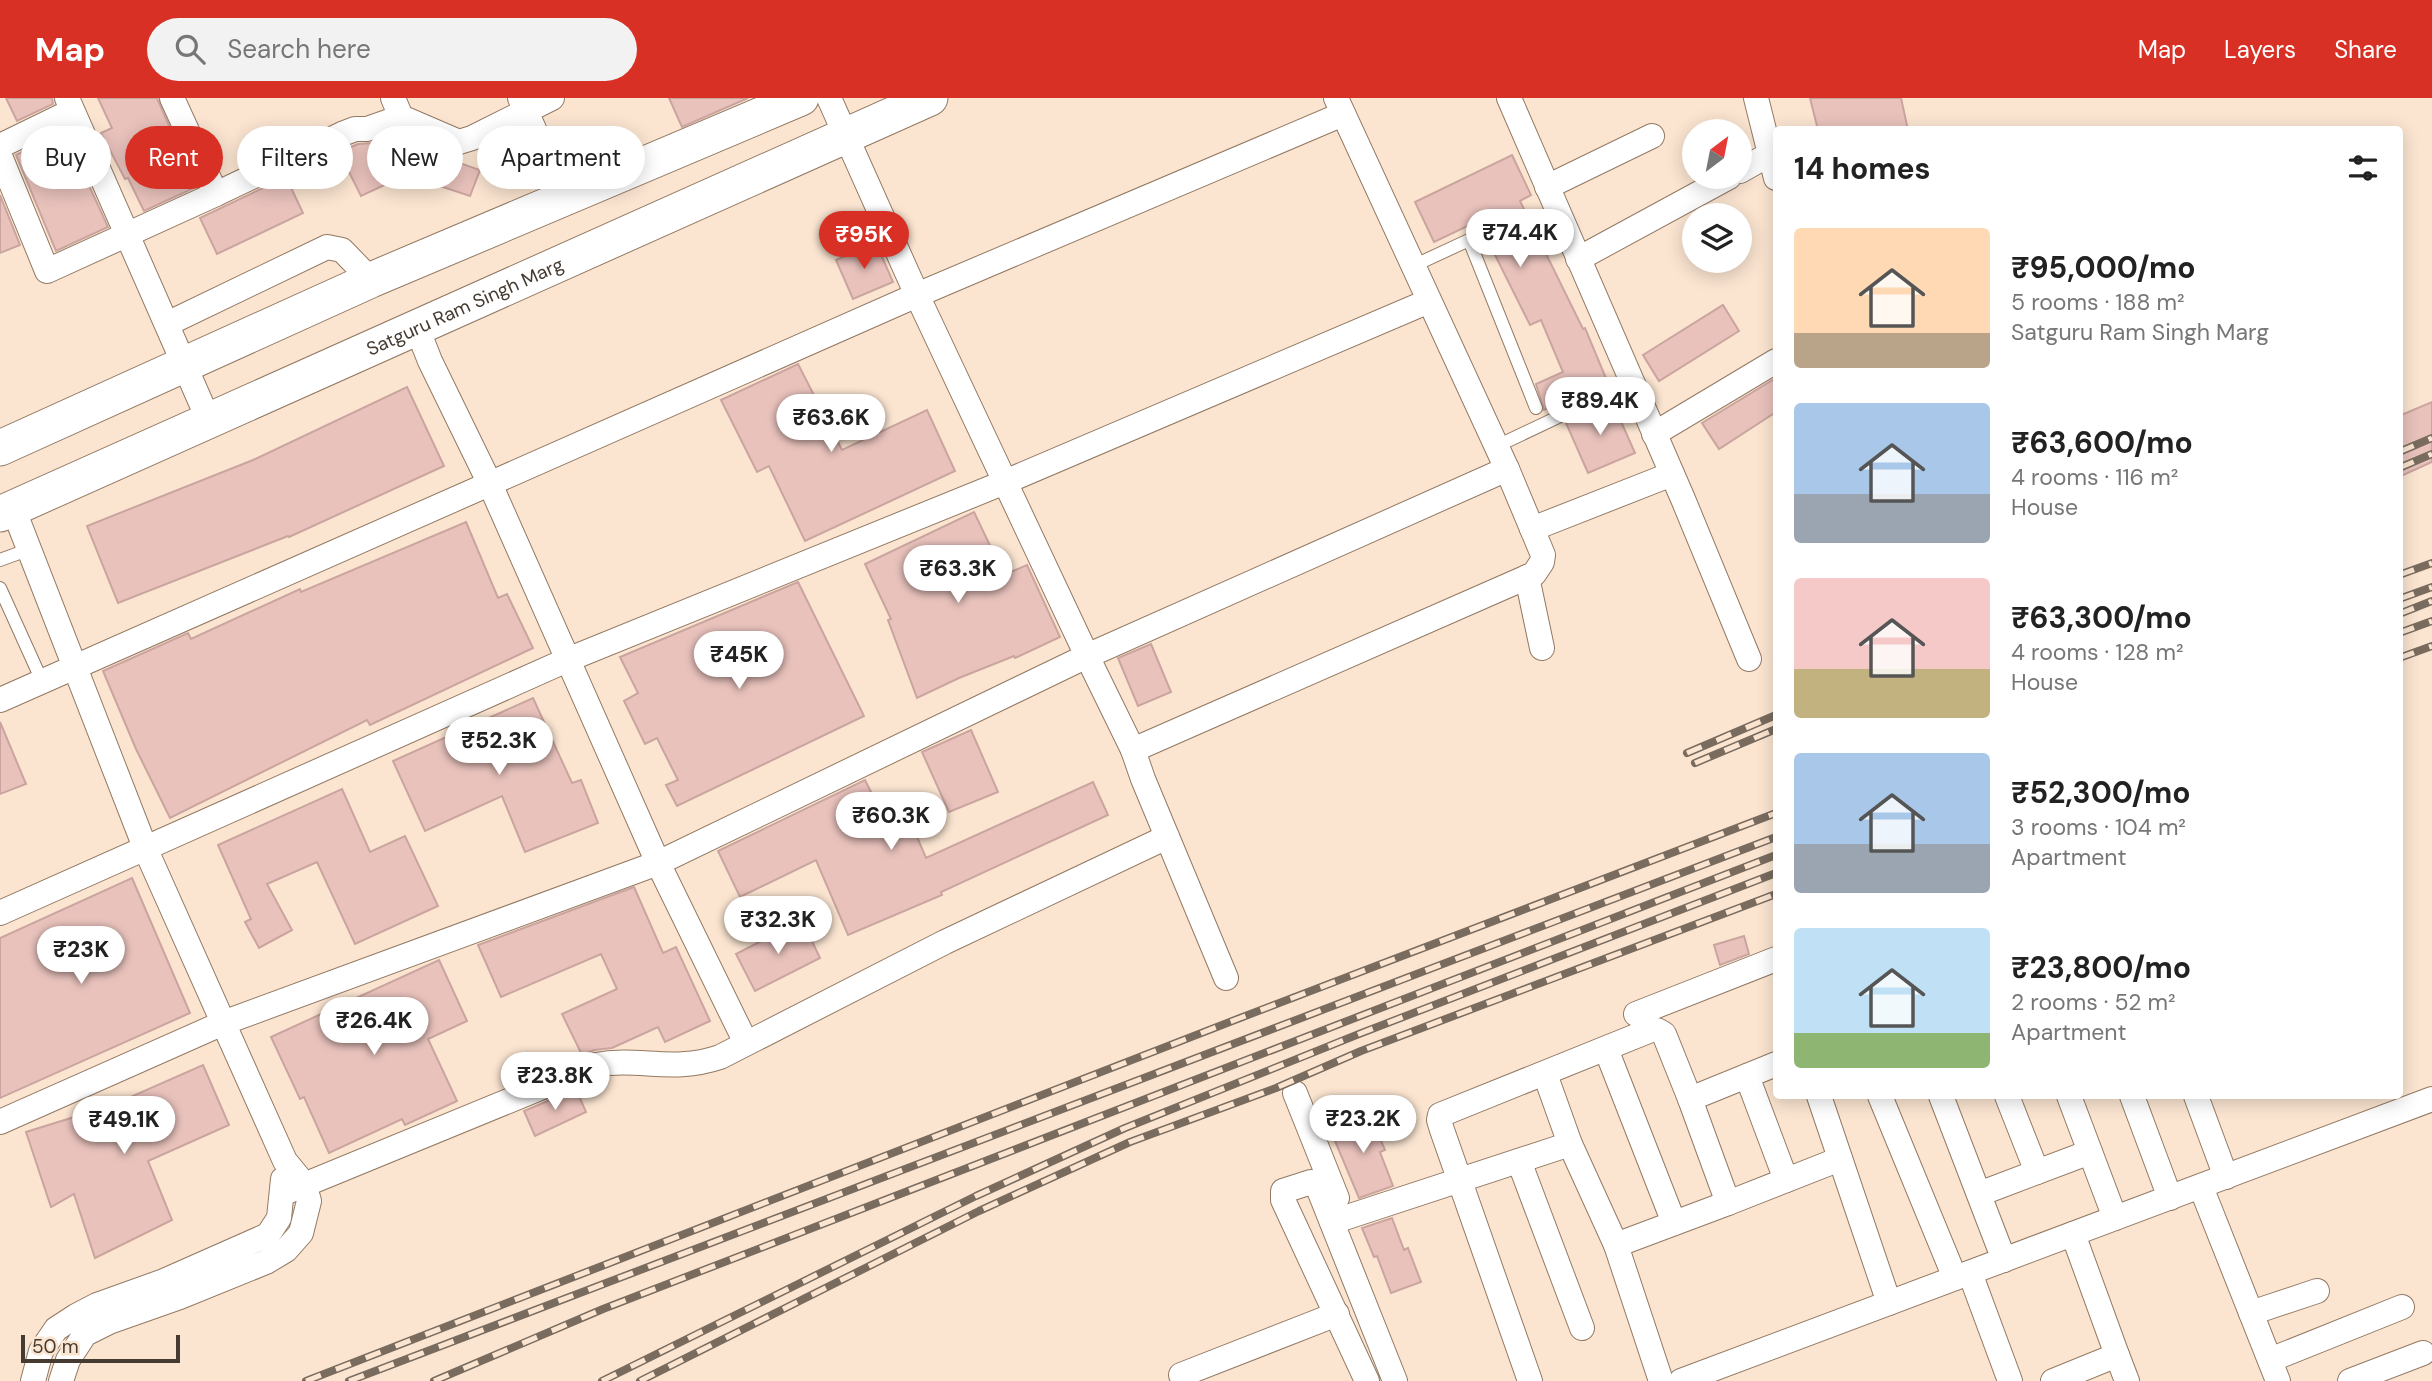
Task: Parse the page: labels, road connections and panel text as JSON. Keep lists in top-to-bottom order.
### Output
{
  "streets": {
    "main road": ["Satguru Ram Singh Marg"]
  },
  "scale_bar": "50 m",
  "north": "top right",
  "page": {
    "header": "Map",
    "search": "Search here",
    "nav": ["Map", "Layers", "Share"],
    "chip": [
      "Buy",
      "Rent",
      "Filters",
      "New",
      "Apartment"
    ],
    "heading": "14 homes",
    "price": [
      "₹74.4K",
      "₹95K",
      "₹89.4K",
      "₹63.6K",
      "₹63.3K",
      "₹45K",
      "₹52.3K",
      "₹60.3K",
      "₹32.3K",
      "₹23K",
      "₹26.4K",
      "₹23.8K",
      "₹23.2K",
      "₹49.1K"
    ],
    "list": [
      {
        "name": "₹95,000/mo",
        "note": "5 rooms · 188 m² · Satguru Ram Singh Marg"
      },
      {
        "name": "₹63,600/mo",
        "note": "4 rooms · 116 m² · House"
      },
      {
        "name": "₹63,300/mo",
        "note": "4 rooms · 128 m² · House"
      },
      {
        "name": "₹52,300/mo",
        "note": "3 rooms · 104 m² · Apartment"
      },
      {
        "name": "₹23,800/mo",
        "note": "2 rooms · 52 m² · Apartment"
      }
    ],
    "scale": "50 m"
  }
}
